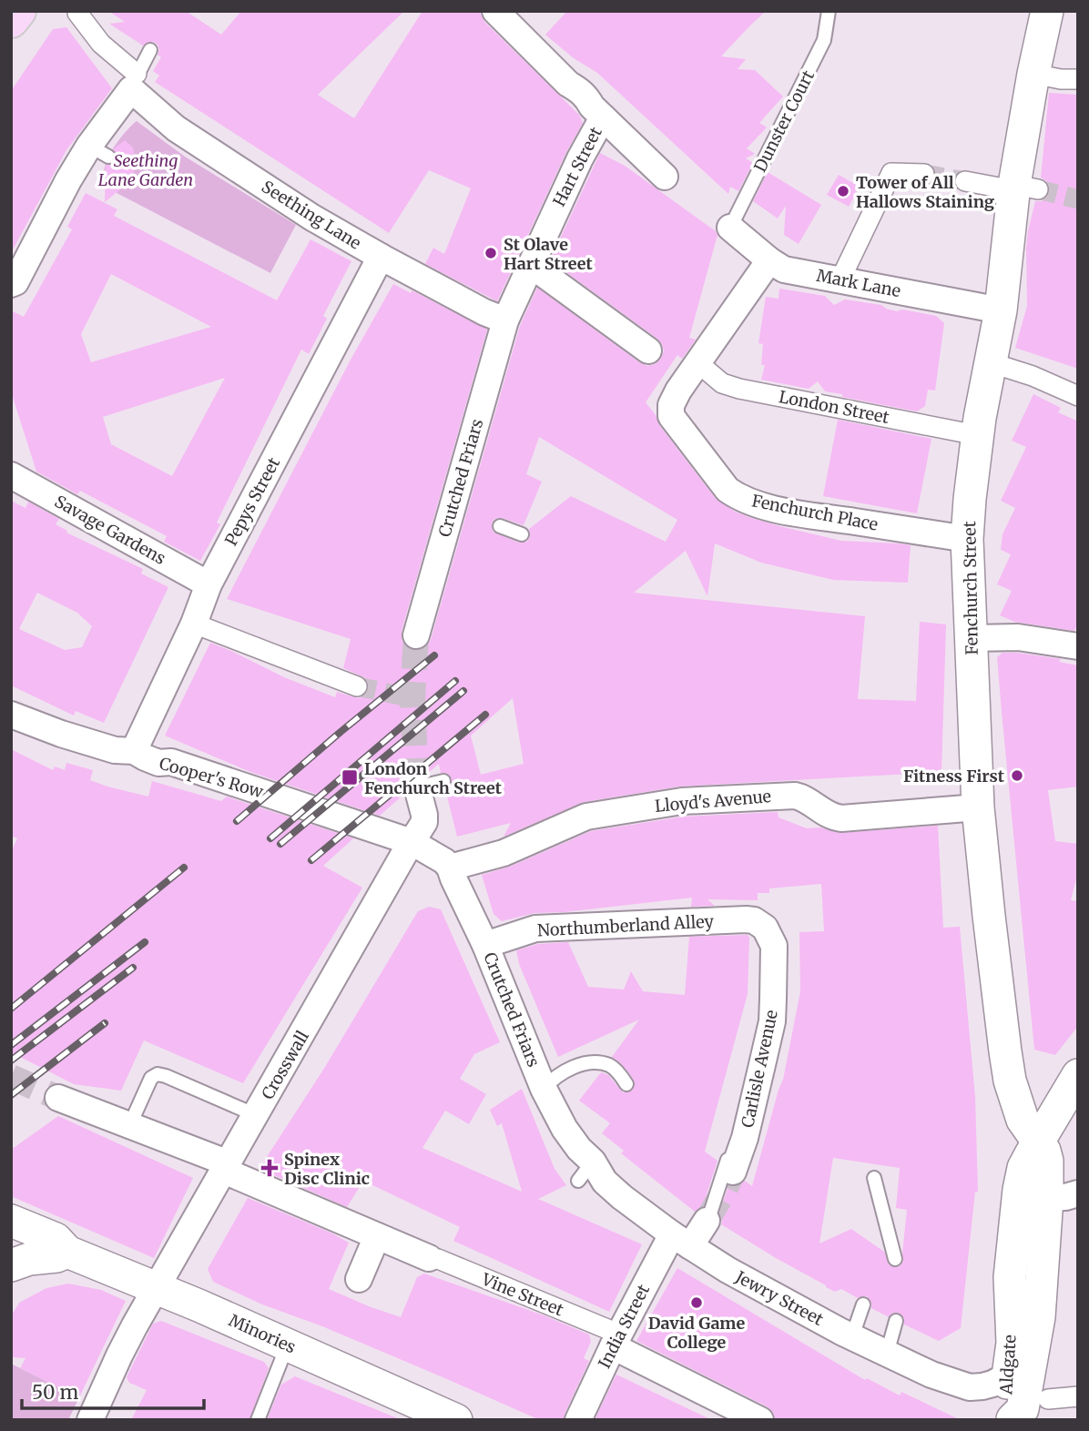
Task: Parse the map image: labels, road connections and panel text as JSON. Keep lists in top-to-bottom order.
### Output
{
  "streets": {
    "street": [
      "Hart Street",
      "Seething Lane",
      "Mark Lane",
      "London Street",
      "Crutched Friars",
      "Pepys Street",
      "Fenchurch Place",
      "Savage Gardens",
      "Fenchurch Street",
      "Cooper's Row",
      "Lloyd's Avenue",
      "Northumberland Alley",
      "Crosswall",
      "Carlisle Avenue",
      "Vine Street",
      "Jewry Street",
      "India Street",
      "Minories",
      "Aldgate"
    ],
    "lane": ["Dunster Court"]
  },
  "crossings": [
    ["Dunster Court", "Mark Lane"],
    ["Hart Street", "Seething Lane"],
    ["Hart Street", "Crutched Friars"],
    ["Seething Lane", "Crutched Friars"],
    ["Seething Lane", "Pepys Street"],
    ["Mark Lane", "Fenchurch Street"],
    ["London Street", "Fenchurch Place"],
    ["London Street", "Fenchurch Street"],
    ["Crutched Friars", "Cooper's Row"],
    ["Crutched Friars", "Lloyd's Avenue"],
    ["Crutched Friars", "Northumberland Alley"],
    ["Crutched Friars", "Jewry Street"],
    ["Pepys Street", "Savage Gardens"],
    ["Pepys Street", "Cooper's Row"],
    ["Fenchurch Place", "Fenchurch Street"],
    ["Fenchurch Street", "Lloyd's Avenue"],
    ["Fenchurch Street", "Aldgate"],
    ["Cooper's Row", "Lloyd's Avenue"],
    ["Cooper's Row", "Crosswall"],
    ["Northumberland Alley", "Carlisle Avenue"],
    ["Crosswall", "Vine Street"],
    ["Crosswall", "Minories"],
    ["Vine Street", "India Street"],
    ["Jewry Street", "India Street"],
    ["Jewry Street", "Aldgate"]
  ],
  "parks": ["Seething Lane Garden"],
  "places": {
    "other": [
      "Tower of All Hallows Staining",
      "St Olave Hart Street",
      "Fitness First",
      "David Game College"
    ],
    "transit": ["London Fenchurch Street"],
    "health": ["Spinex Disc Clinic"]
  },
  "scale_bar": "50 m"
}
